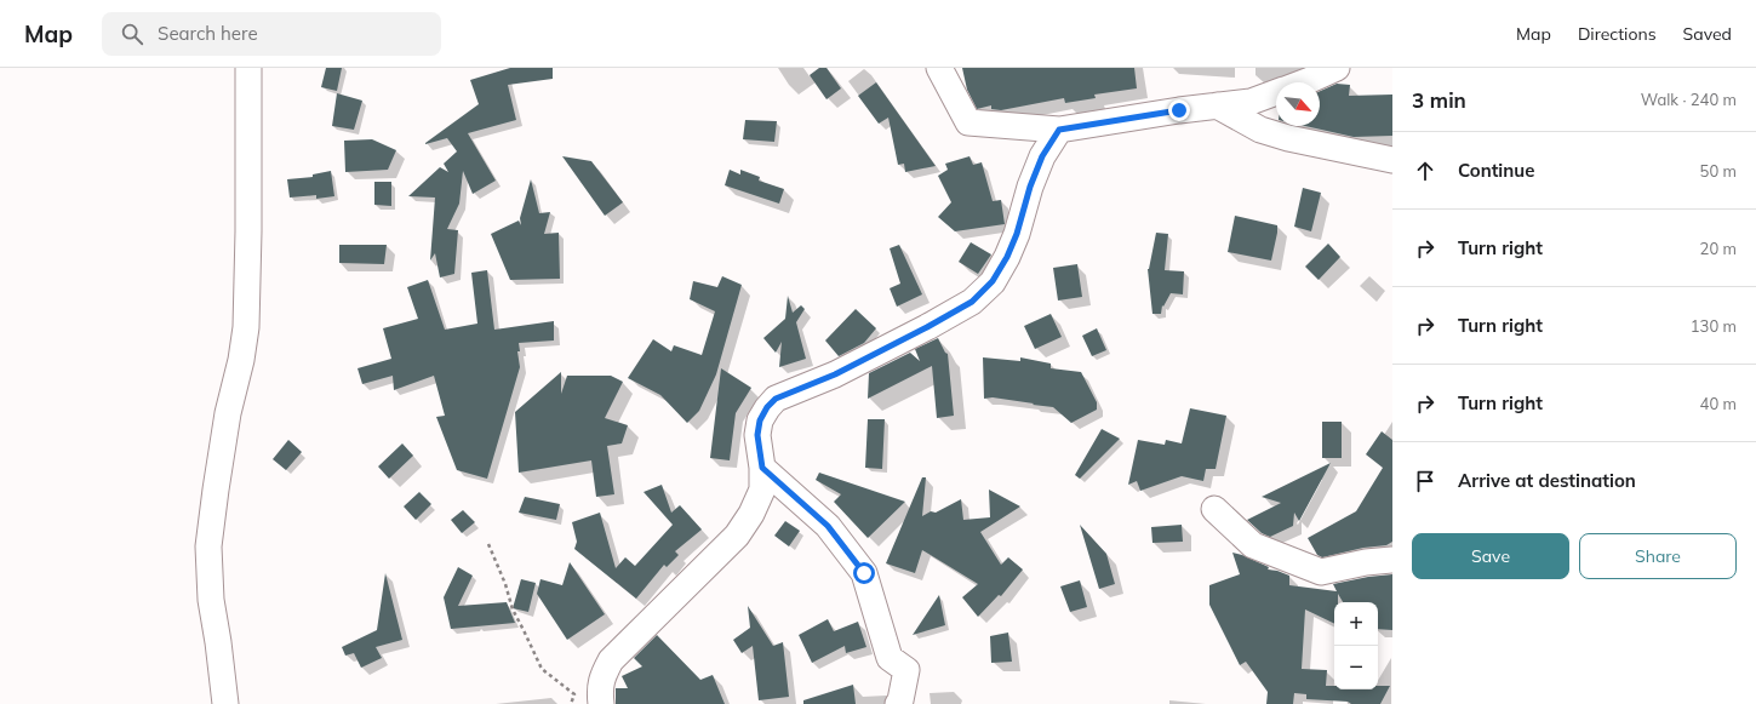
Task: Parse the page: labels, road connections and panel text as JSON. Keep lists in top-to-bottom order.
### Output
{
  "north": "bottom right",
  "page": {
    "header": "Map",
    "search": "Search here",
    "nav": ["Map", "Directions", "Saved"],
    "heading": ["3 min", "Walk · 240 m"],
    "list": [
      ["Continue", "50 m"],
      ["Turn right", "20 m"],
      ["Turn right", "130 m"],
      ["Turn right", "40 m"],
      "Arrive at destination"
    ],
    "buttons": ["Save", "Share"],
    "map_buttons": ["+", "−"]
  }
}
